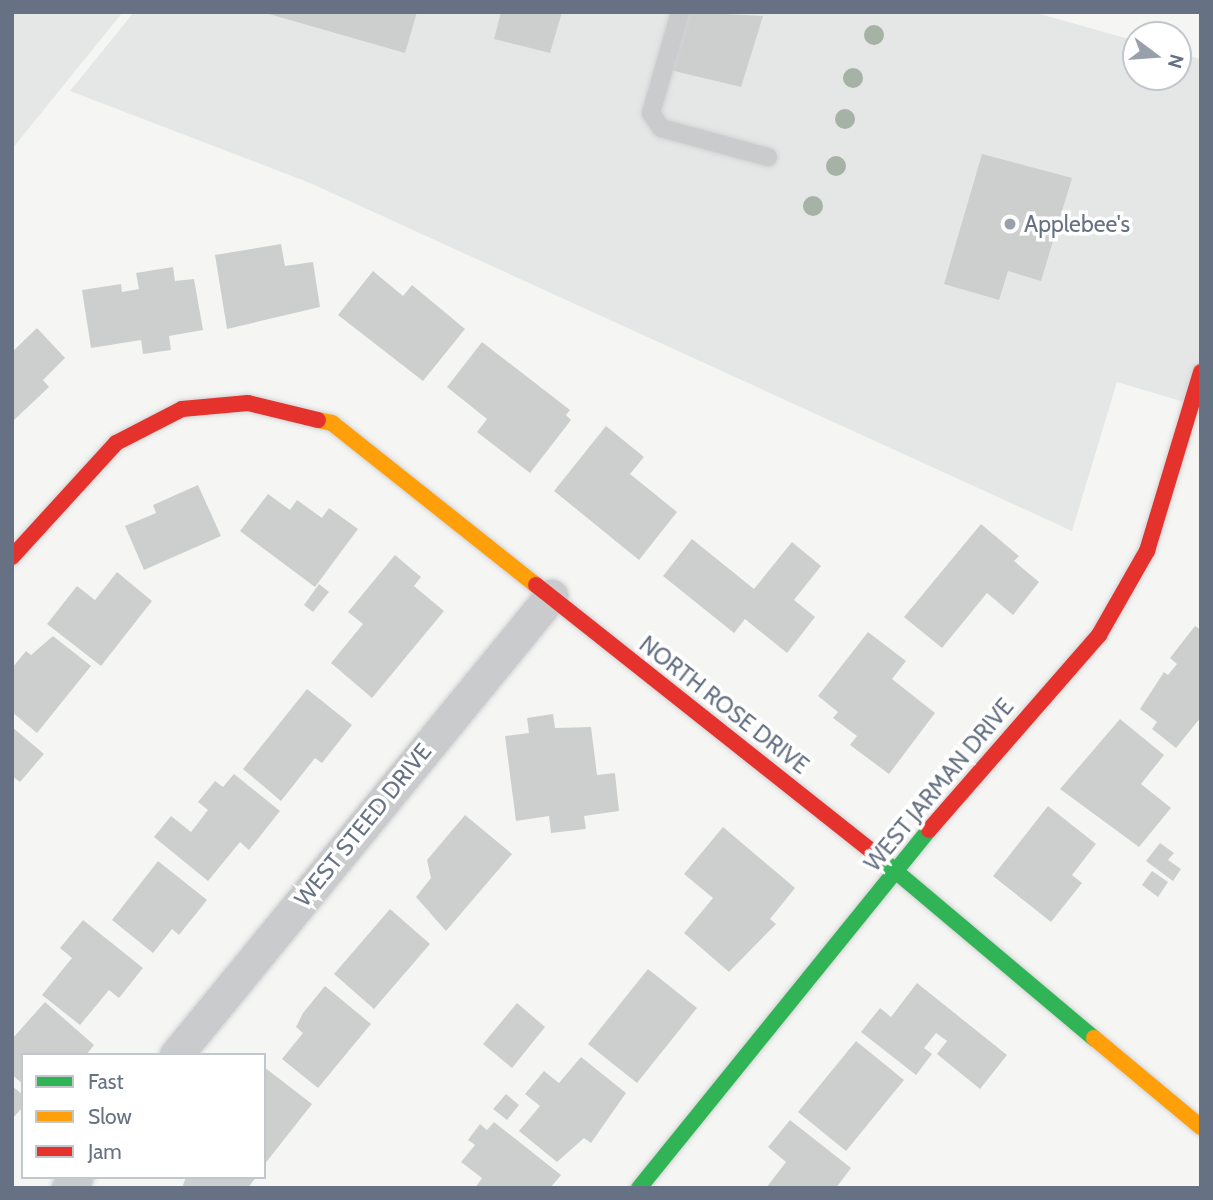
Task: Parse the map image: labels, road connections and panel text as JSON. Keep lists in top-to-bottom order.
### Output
{
  "streets": {
    "street": ["NORTH ROSE DRIVE", "WEST JARMAN DRIVE", "WEST STEED DRIVE"]
  },
  "crossings": [
    ["NORTH ROSE DRIVE", "WEST JARMAN DRIVE"],
    ["NORTH ROSE DRIVE", "WEST STEED DRIVE"]
  ],
  "places": ["Applebee's"],
  "legend": ["Fast", "Slow", "Jam"],
  "north": "right"
}
